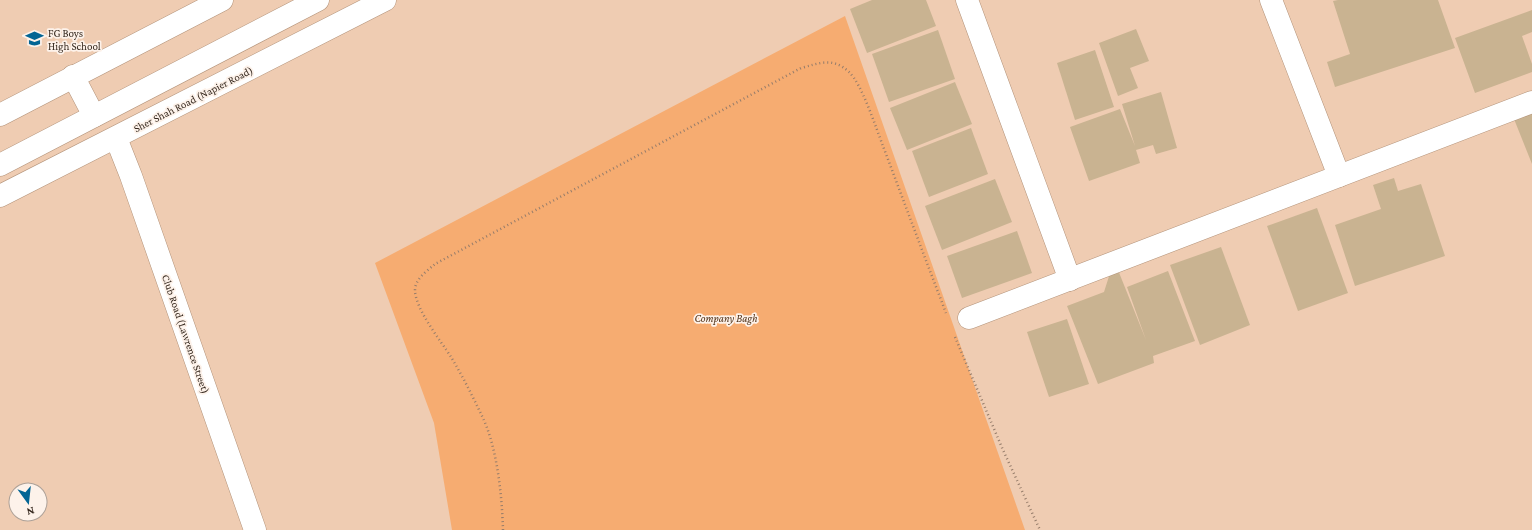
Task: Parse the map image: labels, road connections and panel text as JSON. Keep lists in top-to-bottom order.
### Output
{
  "streets": {
    "street": ["Sher Shah Road (Napier Road)", "Club Road (Lawrence Street)"]
  },
  "crossings": [
    ["Sher Shah Road (Napier Road)", "Club Road (Lawrence Street)"]
  ],
  "parks": ["Company Bagh"],
  "places": {
    "school or university": ["FG Boys High School"]
  },
  "north": "bottom"
}
